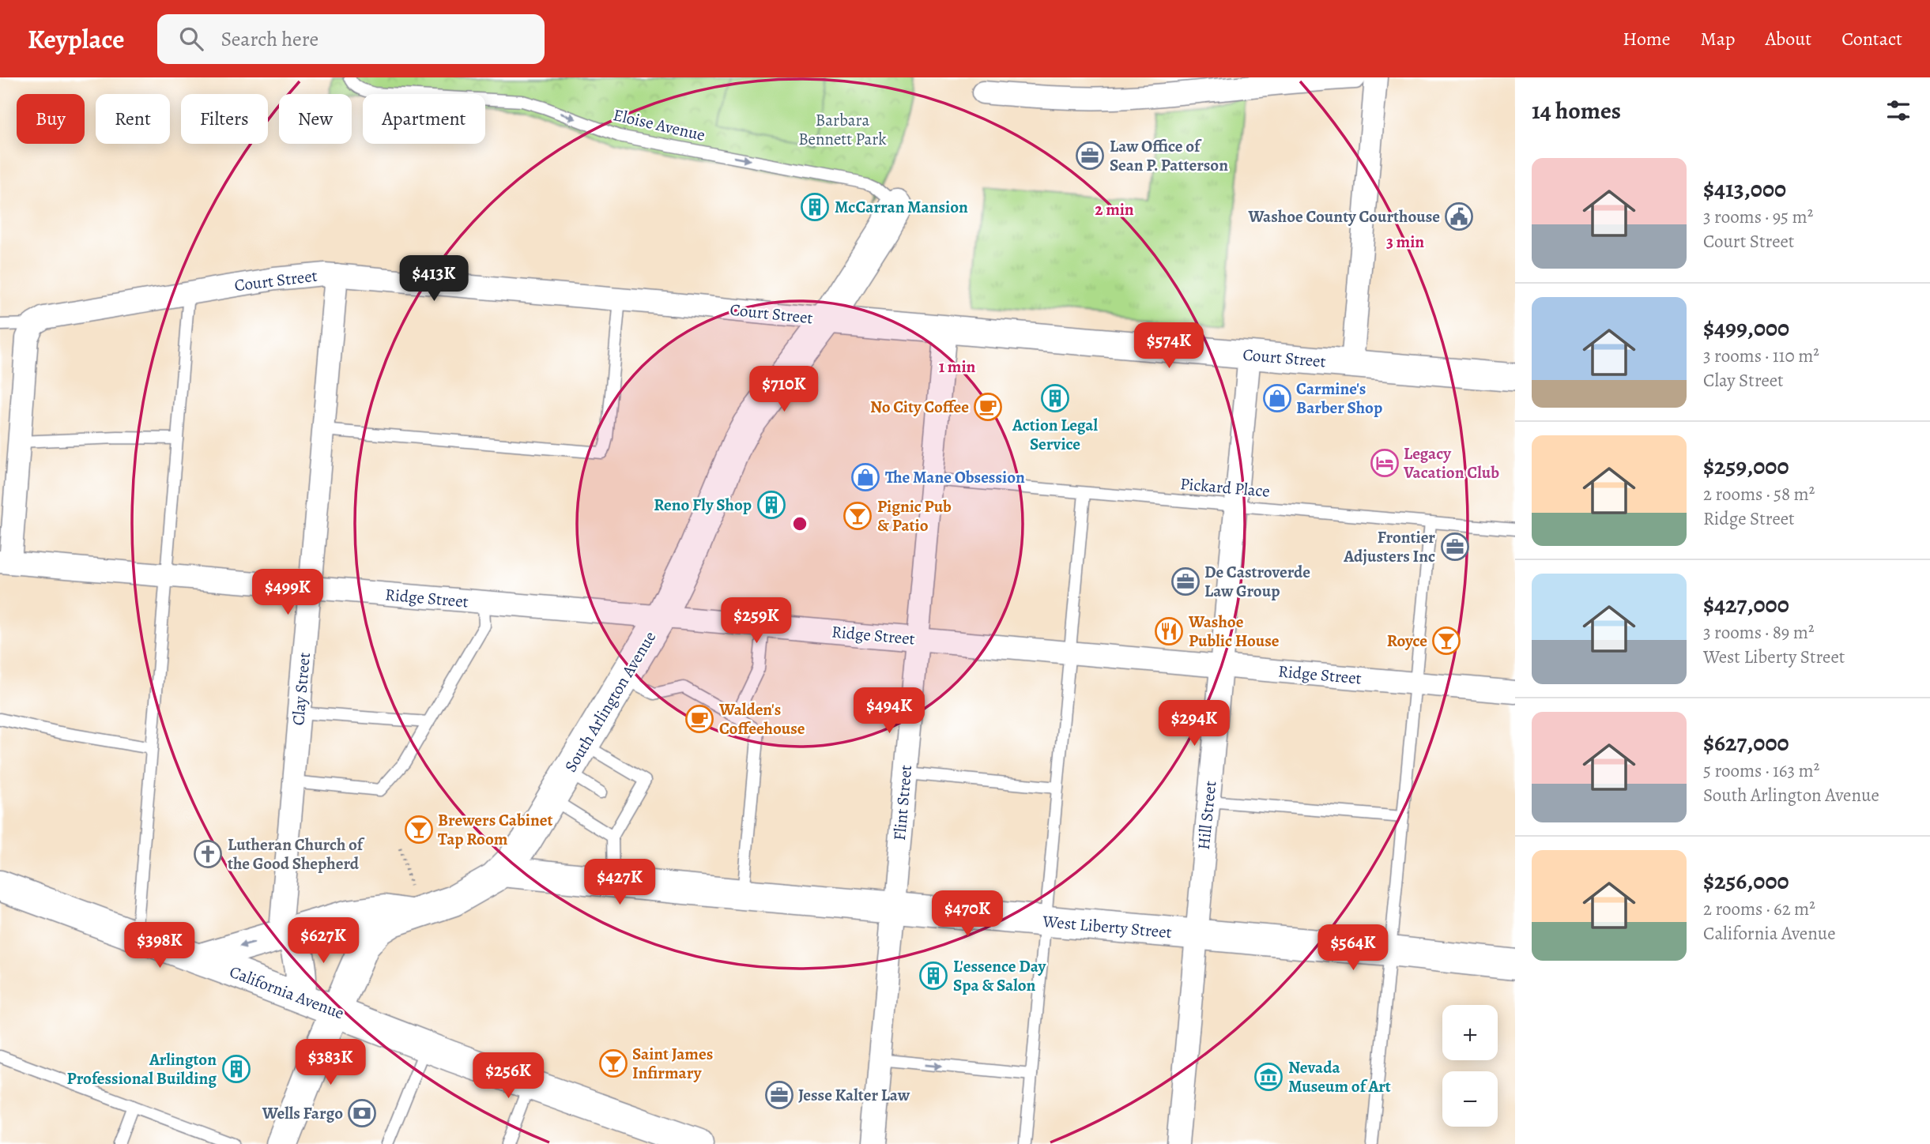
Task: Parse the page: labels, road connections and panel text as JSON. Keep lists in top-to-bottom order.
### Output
{
  "streets": {
    "main road": ["South Arlington Avenue", "West Liberty Street", "California Avenue"],
    "street": [
      "Court Street",
      "Ridge Street",
      "Clay Street",
      "Flint Street",
      "Hill Street"
    ],
    "lane": ["Eloise Avenue", "Pickard Place"]
  },
  "crossings": [
    ["Eloise Avenue", "South Arlington Avenue"],
    ["Court Street", "Clay Street"],
    ["Court Street", "South Arlington Avenue"],
    ["Court Street", "Flint Street"],
    ["Court Street", "Hill Street"],
    ["Pickard Place", "Flint Street"],
    ["Pickard Place", "Hill Street"],
    ["Ridge Street", "Clay Street"],
    ["Ridge Street", "South Arlington Avenue"],
    ["Ridge Street", "Flint Street"],
    ["Ridge Street", "Hill Street"],
    ["South Arlington Avenue", "West Liberty Street"],
    ["South Arlington Avenue", "California Avenue"],
    ["Flint Street", "West Liberty Street"],
    ["Hill Street", "West Liberty Street"]
  ],
  "one_way": ["Eloise Avenue"],
  "parks": ["Barbara Bennett Park"],
  "places": {
    "office": [
      "Law Office of Sean P. Patterson",
      "Frontier Adjusters Inc",
      "De Castroverde Law Group",
      "Jesse Kalter Law"
    ],
    "building": [
      "McCarran Mansion",
      "Action Legal Service",
      "Reno Fly Shop",
      "L'essence Day Spa & Salon",
      "Arlington Professional Building"
    ],
    "public building": ["Washoe County Courthouse"],
    "shop": ["Carmine's Barber Shop", "The Mane Obsession"],
    "cafe": ["No City Coffee", "Walden's Coffeehouse"],
    "hotel": ["Legacy Vacation Club"],
    "bar": [
      "Pignic Pub & Patio",
      "Royce",
      "Brewers Cabinet Tap Room",
      "Saint James Infirmary"
    ],
    "restaurant": ["Washoe Public House"],
    "church": ["Lutheran Church of the Good Shepherd"],
    "museum": ["Nevada Museum of Art"],
    "bank": ["Wells Fargo"]
  },
  "page": {
    "header": "Keyplace",
    "search": "Search here",
    "nav": [
      "Home",
      "Map",
      "About",
      "Contact"
    ],
    "heading": "14 homes",
    "chip": [
      "Buy",
      "Rent",
      "Filters",
      "New",
      "Apartment"
    ],
    "list": [
      {
        "name": "$413,000",
        "note": "3 rooms · 95 m² · Court Street"
      },
      {
        "name": "$499,000",
        "note": "3 rooms · 110 m² · Clay Street"
      },
      {
        "name": "$259,000",
        "note": "2 rooms · 58 m² · Ridge Street"
      },
      {
        "name": "$427,000",
        "note": "3 rooms · 89 m² · West Liberty Street"
      },
      {
        "name": "$627,000",
        "note": "5 rooms · 163 m² · South Arlington Avenue"
      },
      {
        "name": "$256,000",
        "note": "2 rooms · 62 m² · California Avenue"
      }
    ],
    "price": [
      "$413K",
      "$574K",
      "$710K",
      "$499K",
      "$259K",
      "$494K",
      "$294K",
      "$427K",
      "$470K",
      "$627K",
      "$398K",
      "$564K",
      "$383K",
      "$256K"
    ],
    "map_buttons": ["+", "−"]
  },
  "rings": ["2 min", "3 min", "1 min"]
}
